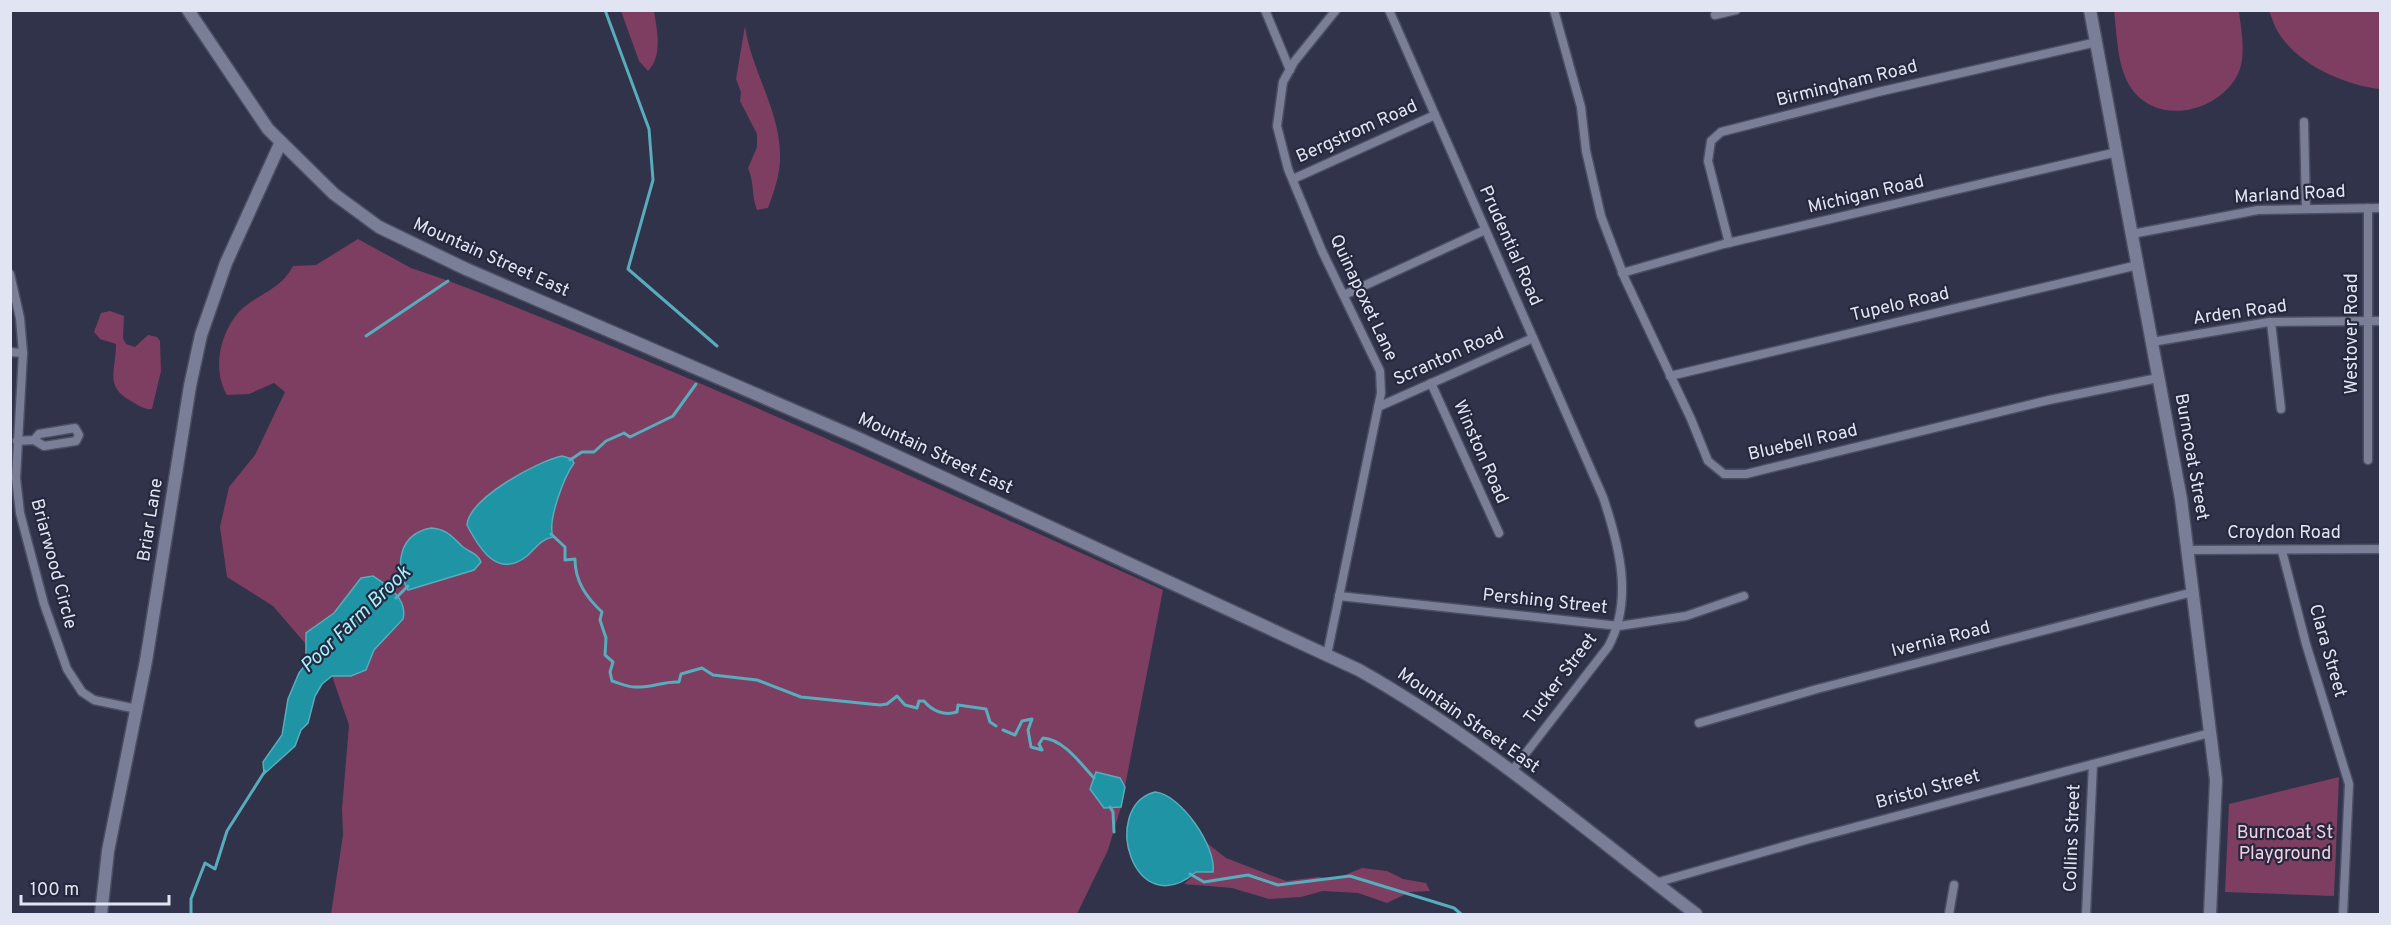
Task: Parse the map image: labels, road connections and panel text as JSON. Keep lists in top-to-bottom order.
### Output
{
  "streets": {
    "main road": ["Mountain Street East", "Burncoat Street", "Briar Lane"],
    "street": [
      "Birmingham Road",
      "Bergstrom Road",
      "Michigan Road",
      "Marland Road",
      "Prudential Road",
      "Quinapoxet Lane",
      "Tupelo Road",
      "Arden Road",
      "Westover Road",
      "Scranton Road",
      "Bluebell Road",
      "Winston Road",
      "Croydon Road",
      "Briarwood Circle",
      "Pershing Street",
      "Ivernia Road",
      "Clara Street",
      "Tucker Street",
      "Bristol Street",
      "Collins Street"
    ]
  },
  "crossings": [
    ["Birmingham Road", "Michigan Road"],
    ["Birmingham Road", "Burncoat Street"],
    ["Bergstrom Road", "Prudential Road"],
    ["Bergstrom Road", "Quinapoxet Lane"],
    ["Michigan Road", "Bluebell Road"],
    ["Michigan Road", "Burncoat Street"],
    ["Marland Road", "Westover Road"],
    ["Marland Road", "Burncoat Street"],
    ["Prudential Road", "Scranton Road"],
    ["Prudential Road", "Tucker Street"],
    ["Mountain Street East", "Quinapoxet Lane"],
    ["Mountain Street East", "Briar Lane"],
    ["Mountain Street East", "Tucker Street"],
    ["Mountain Street East", "Bristol Street"],
    ["Quinapoxet Lane", "Scranton Road"],
    ["Quinapoxet Lane", "Pershing Street"],
    ["Tupelo Road", "Bluebell Road"],
    ["Tupelo Road", "Burncoat Street"],
    ["Arden Road", "Westover Road"],
    ["Arden Road", "Burncoat Street"],
    ["Scranton Road", "Winston Road"],
    ["Bluebell Road", "Burncoat Street"],
    ["Burncoat Street", "Croydon Road"],
    ["Burncoat Street", "Ivernia Road"],
    ["Burncoat Street", "Bristol Street"],
    ["Briar Lane", "Briarwood Circle"],
    ["Croydon Road", "Clara Street"],
    ["Pershing Street", "Tucker Street"],
    ["Bristol Street", "Collins Street"]
  ],
  "water": ["Poor Farm Brook"],
  "parks": ["Burncoat St Playground"],
  "scale_bar": "100 m"
}
